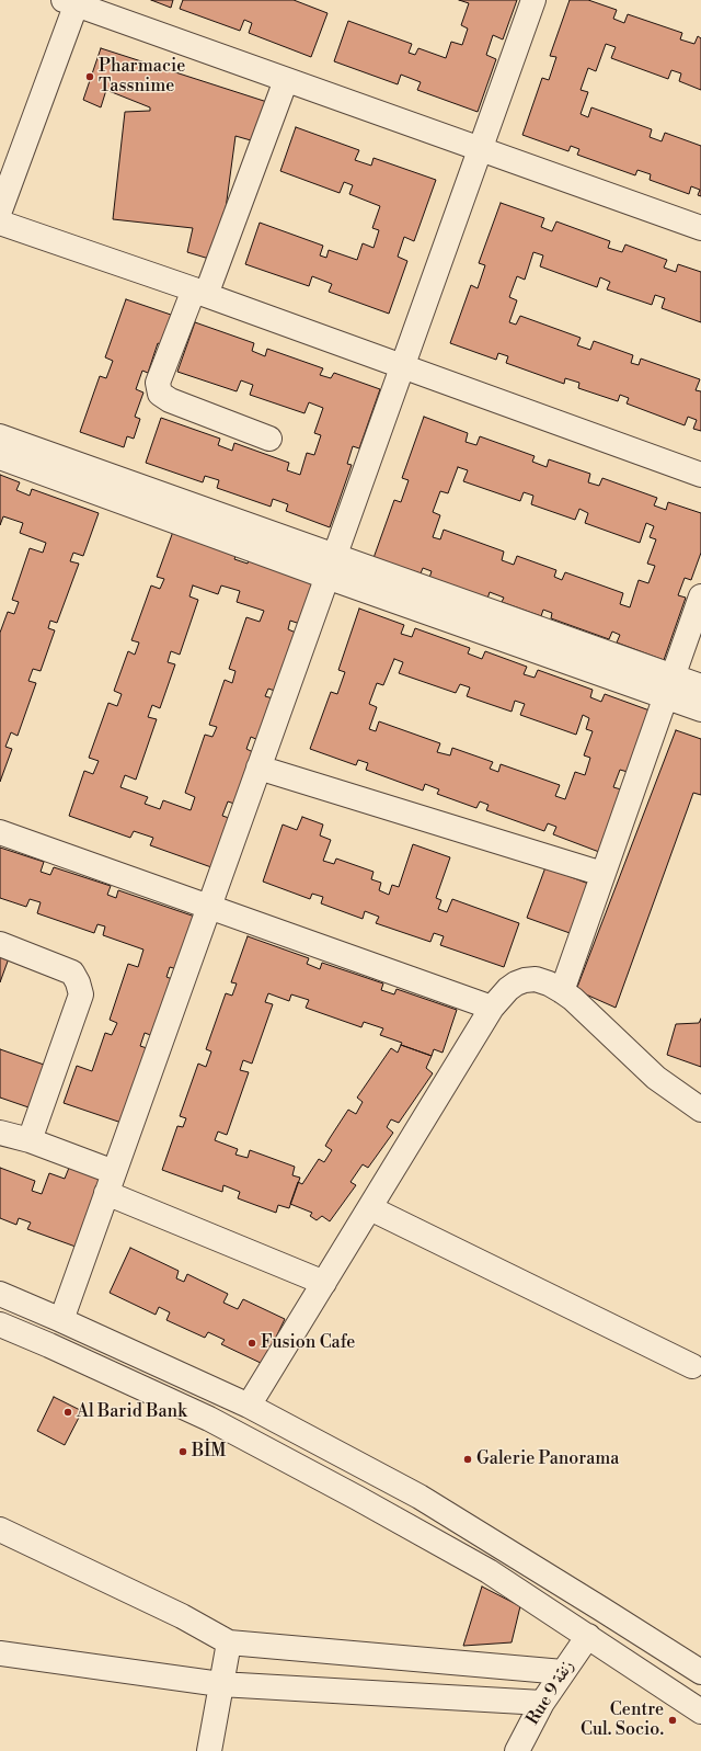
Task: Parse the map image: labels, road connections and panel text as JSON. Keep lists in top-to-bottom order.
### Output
{
  "streets": {
    "street": ["Rue 9 زنقة"]
  },
  "places": [
    "Pharmacie Tassnime",
    "Fusion Cafe",
    "Al Barid Bank",
    "BİM",
    "Galerie Panorama",
    "Centre Cul. Socio."
  ]
}
